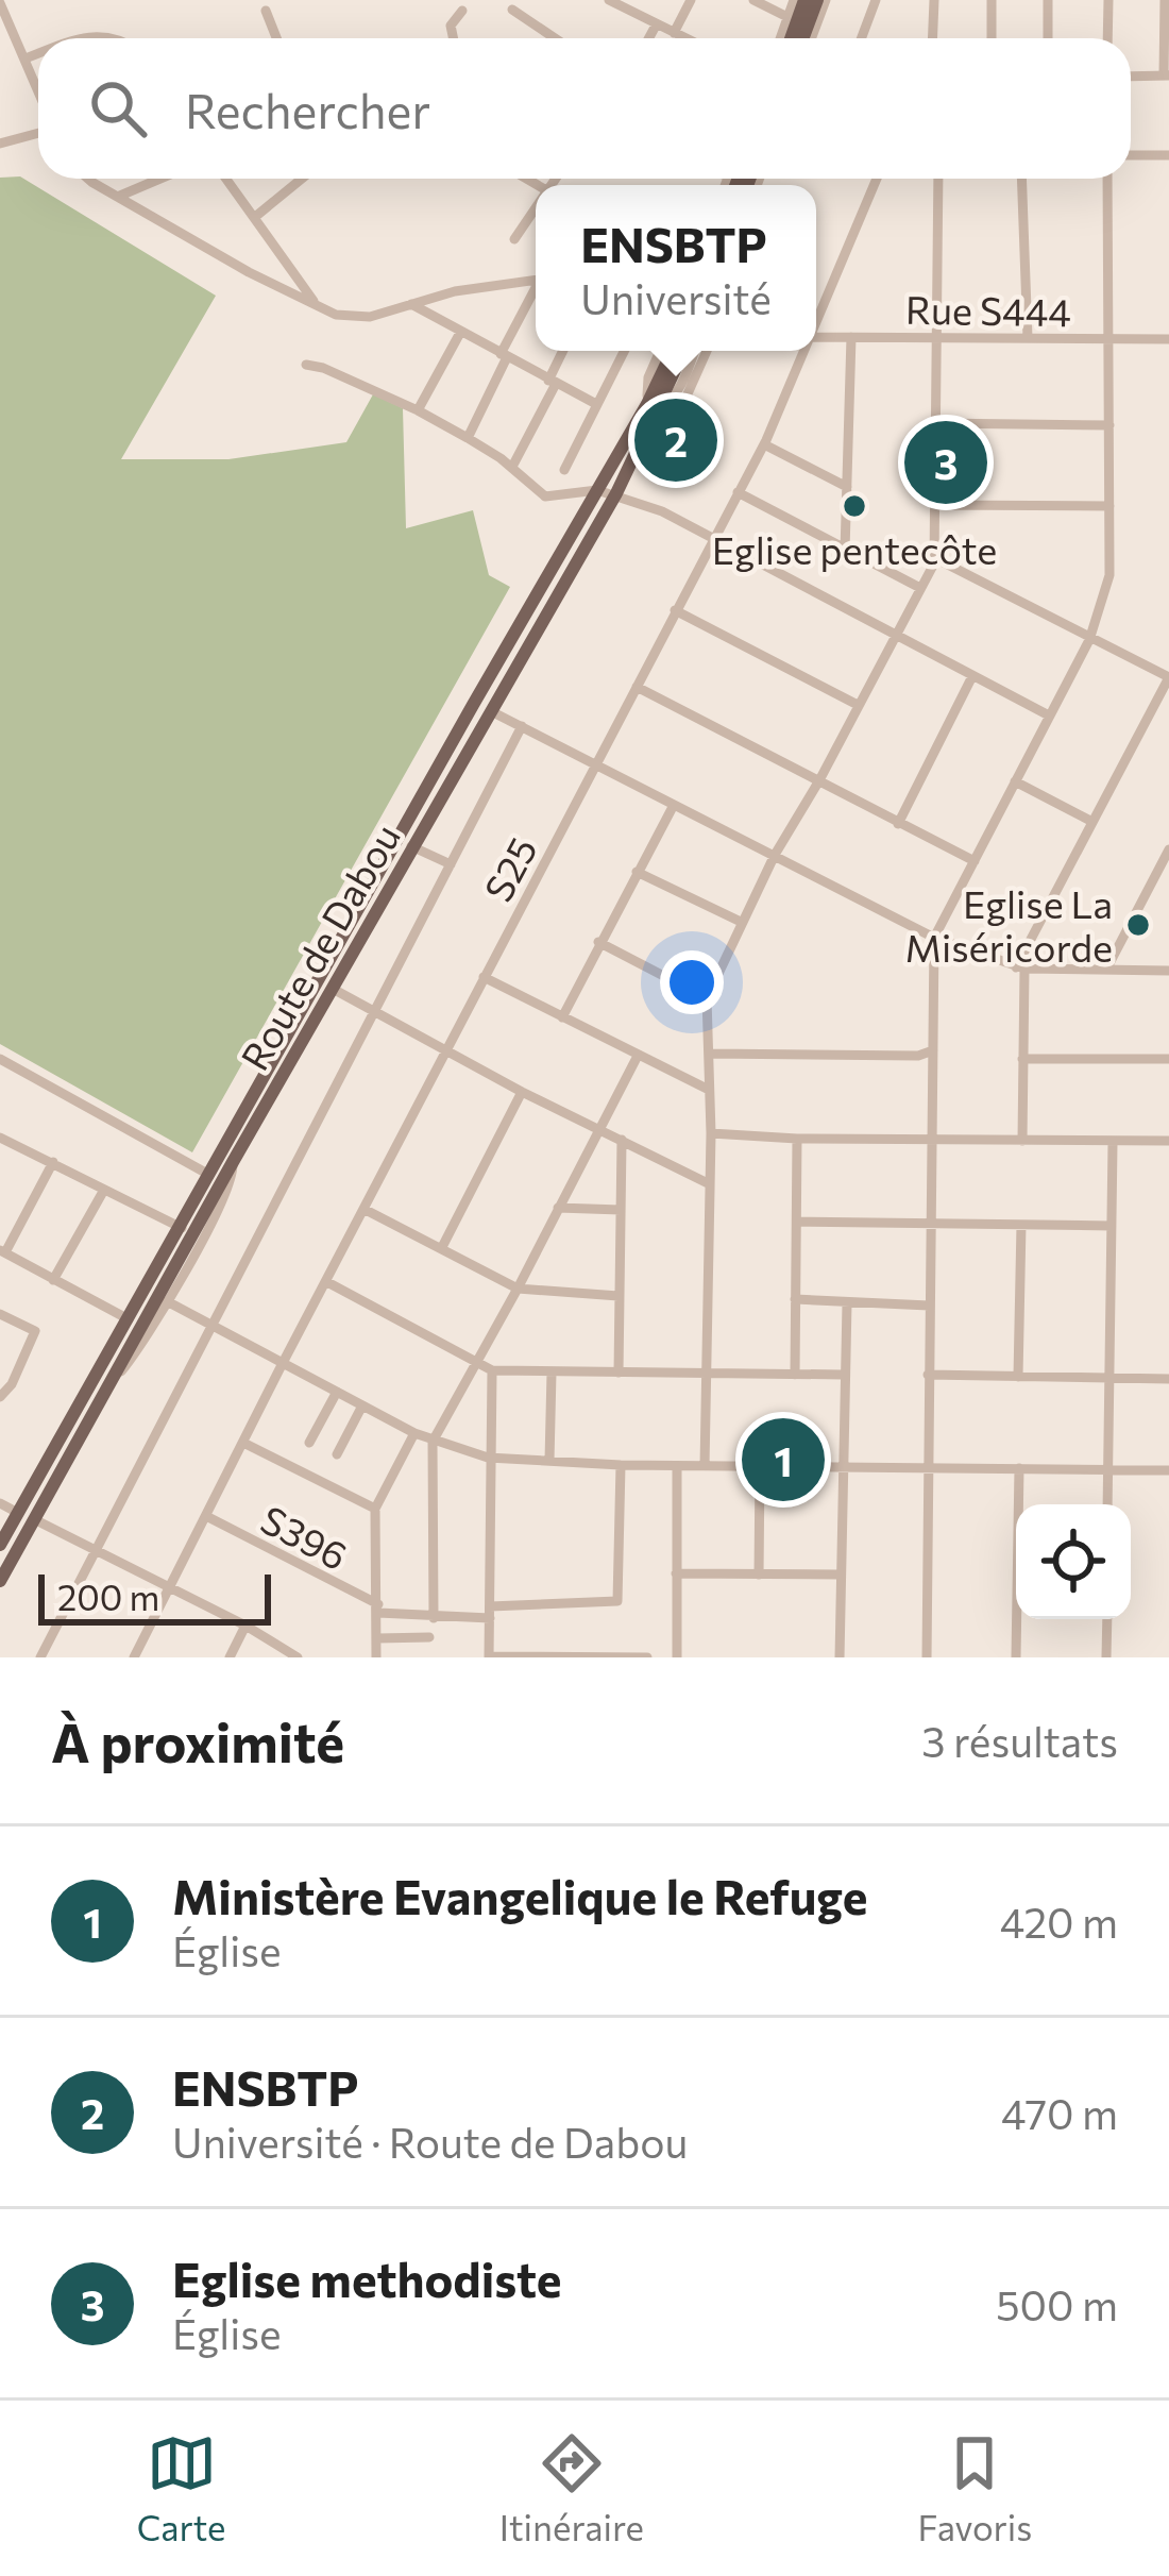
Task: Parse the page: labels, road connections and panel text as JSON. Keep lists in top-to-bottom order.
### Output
{
  "streets": {
    "main road": ["Route de Dabou"],
    "street": ["Rue S444", "S25", "S396"]
  },
  "crossings": [
    ["S25", "S396"]
  ],
  "places": ["Eglise pentecôte", "Eglise La Miséricorde"],
  "scale_bar": "200 m",
  "page": {
    "search": "Rechercher",
    "popup": ["ENSBTP", "Université"],
    "pins": ["2", "3", "1"],
    "scale": "200 m",
    "heading": ["À proximité", "3 résultats"],
    "list": [
      {
        "mark": "1",
        "name": "Ministère Evangelique le Refuge",
        "note": "Église",
        "value": "420 m"
      },
      {
        "mark": "2",
        "name": "ENSBTP",
        "note": "Université · Route de Dabou",
        "value": "470 m"
      },
      {
        "mark": "3",
        "name": "Eglise methodiste",
        "note": "Église",
        "value": "500 m"
      }
    ],
    "nav": ["Carte", "Itinéraire", "Favoris"]
  }
}
